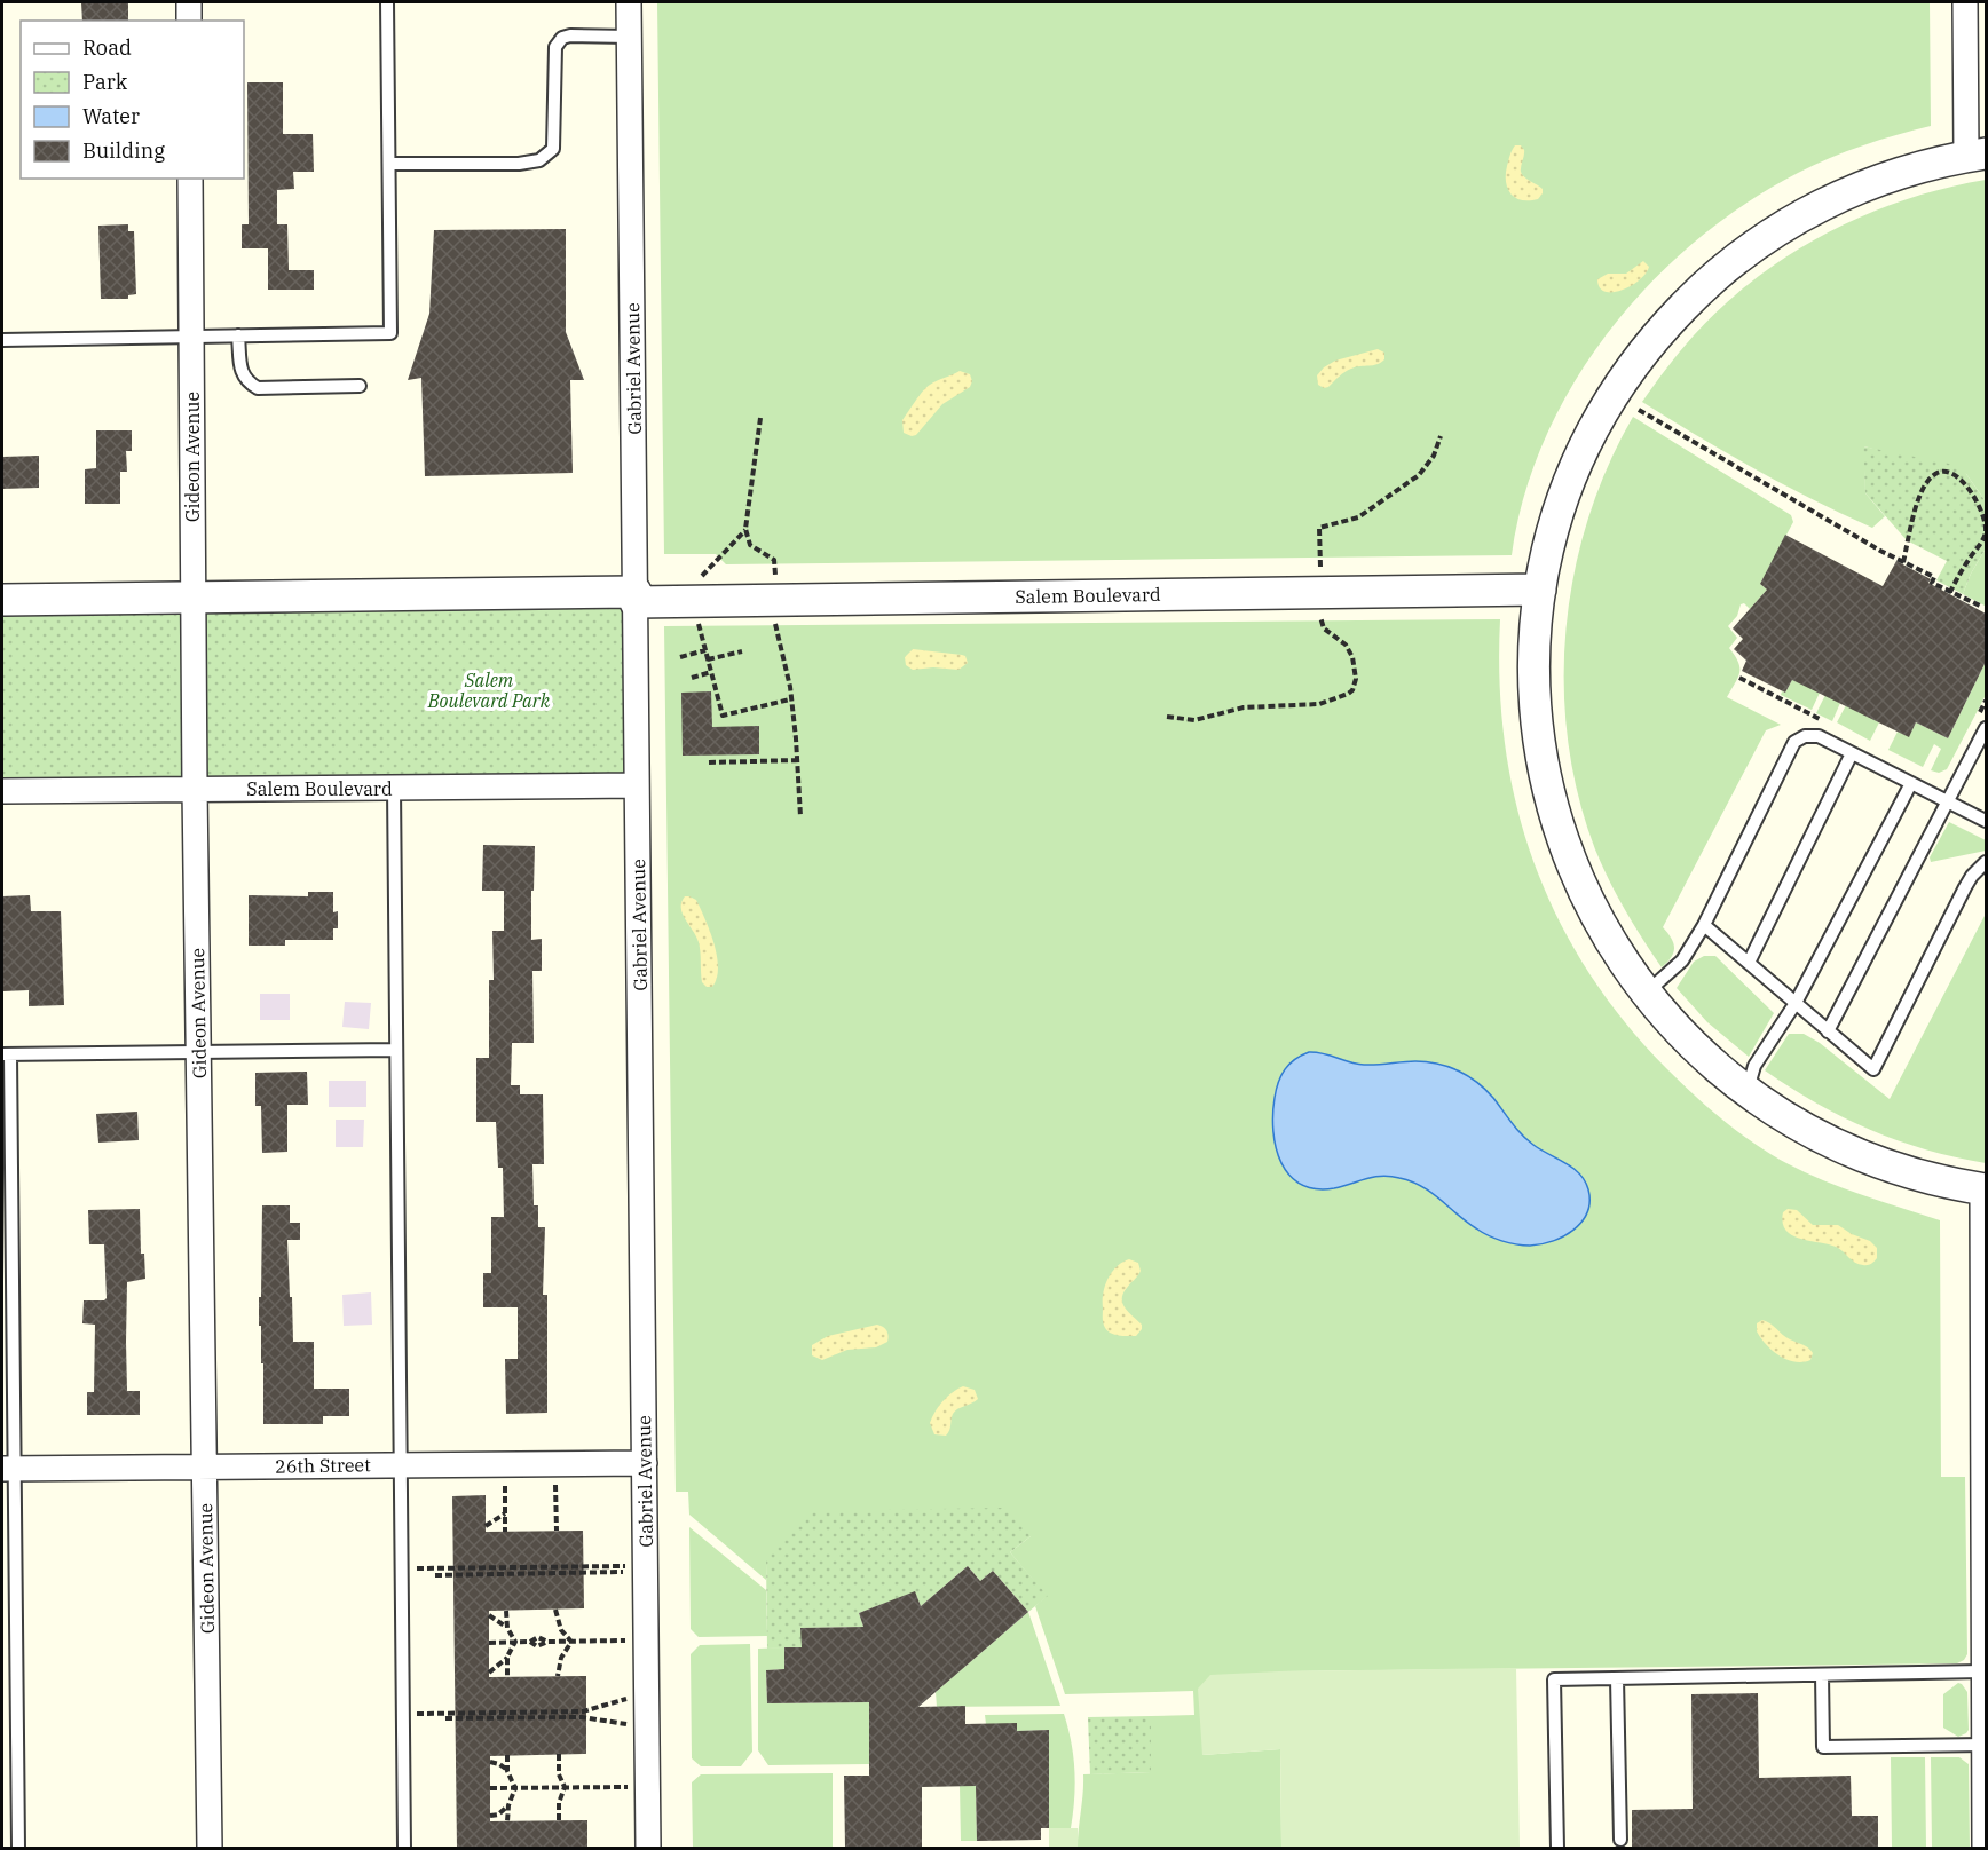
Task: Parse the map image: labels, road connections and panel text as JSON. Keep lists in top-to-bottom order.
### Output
{
  "streets": {
    "street": [
      "Gabriel Avenue",
      "Gideon Avenue",
      "Salem Boulevard",
      "26th Street"
    ]
  },
  "crossings": [
    ["Gabriel Avenue", "Salem Boulevard"],
    ["Gabriel Avenue", "26th Street"],
    ["Gideon Avenue", "Salem Boulevard"],
    ["Gideon Avenue", "26th Street"]
  ],
  "parks": ["Salem Boulevard Park"],
  "legend": [
    "Road",
    "Park",
    "Water",
    "Building"
  ]
}
